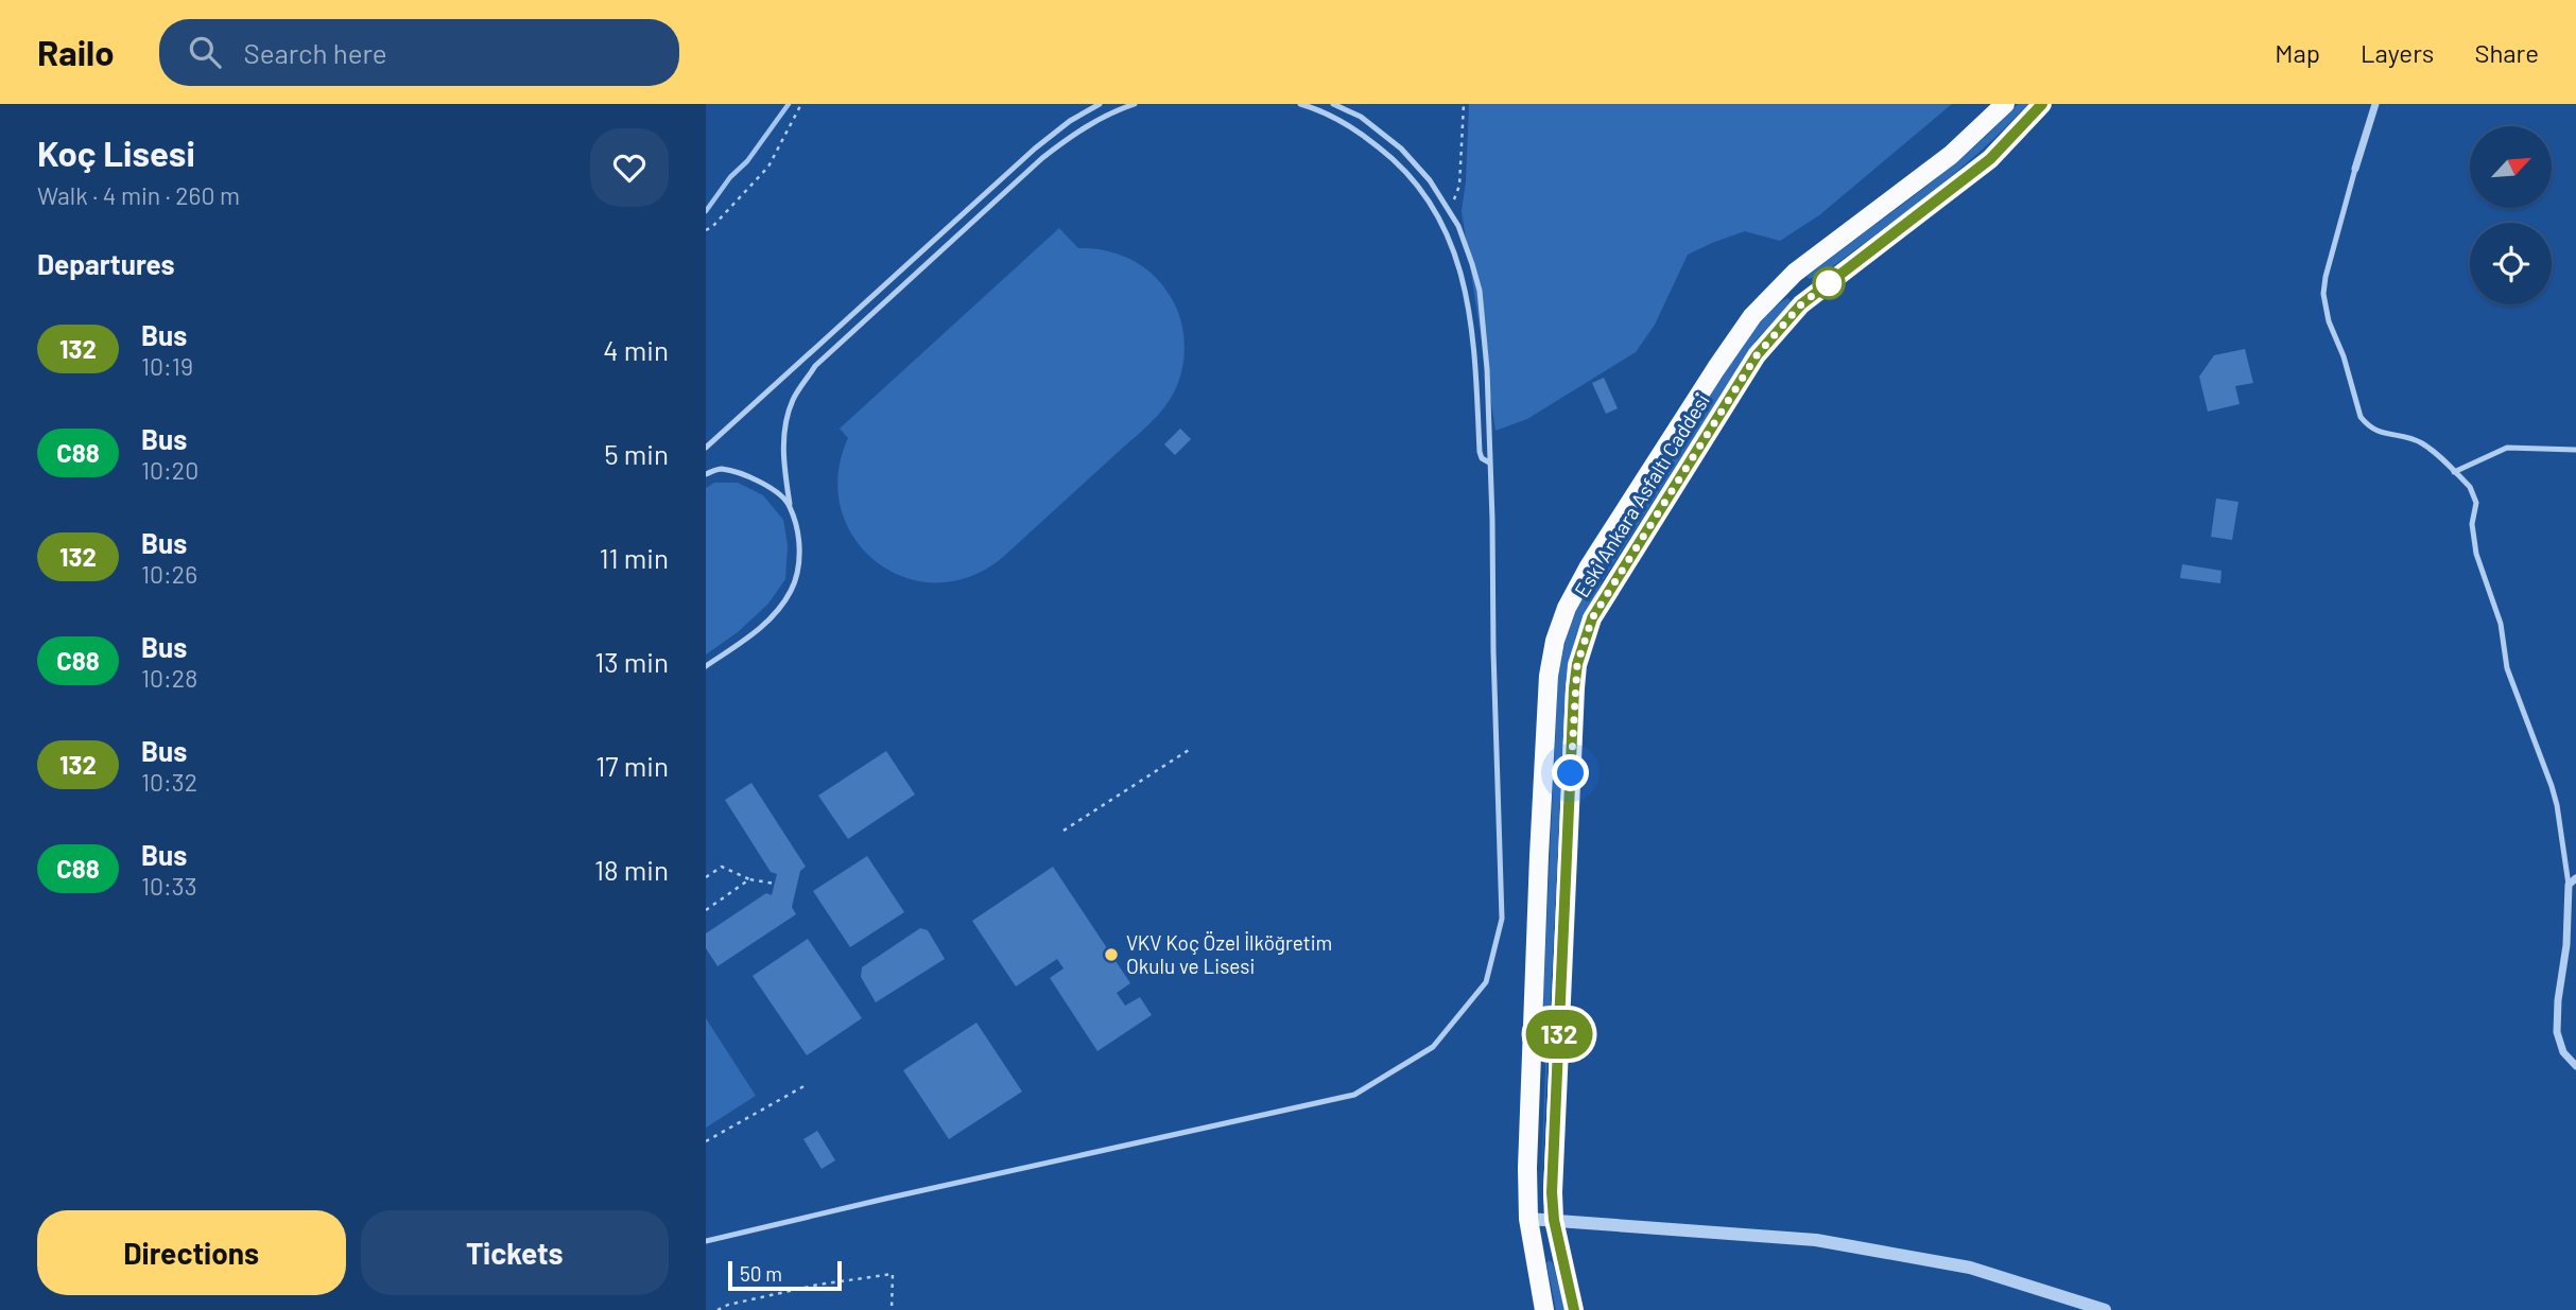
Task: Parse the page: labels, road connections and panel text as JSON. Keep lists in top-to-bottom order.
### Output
{
  "streets": {
    "main road": ["Eski Ankara Asfaltı Caddesi"]
  },
  "places": ["VKV Koç Özel İlköğretim Okulu ve Lisesi"],
  "lines": ["bus line 132"],
  "scale_bar": "50 m",
  "north": "top right",
  "page": {
    "header": "Railo",
    "search": "Search here",
    "nav": ["Map", "Layers", "Share"],
    "heading": [
      ["Koç Lisesi", "Walk · 4 min · 260 m"],
      "Departures"
    ],
    "on_map": "132",
    "list": [
      {
        "mark": "132",
        "name": "Bus",
        "note": "10:19",
        "value": "4 min"
      },
      {
        "mark": "C88",
        "name": "Bus",
        "note": "10:20",
        "value": "5 min"
      },
      {
        "mark": "132",
        "name": "Bus",
        "note": "10:26",
        "value": "11 min"
      },
      {
        "mark": "C88",
        "name": "Bus",
        "note": "10:28",
        "value": "13 min"
      },
      {
        "mark": "132",
        "name": "Bus",
        "note": "10:32",
        "value": "17 min"
      },
      {
        "mark": "C88",
        "name": "Bus",
        "note": "10:33",
        "value": "18 min"
      }
    ],
    "buttons": ["Directions", "Tickets"],
    "scale": "50 m"
  }
}
